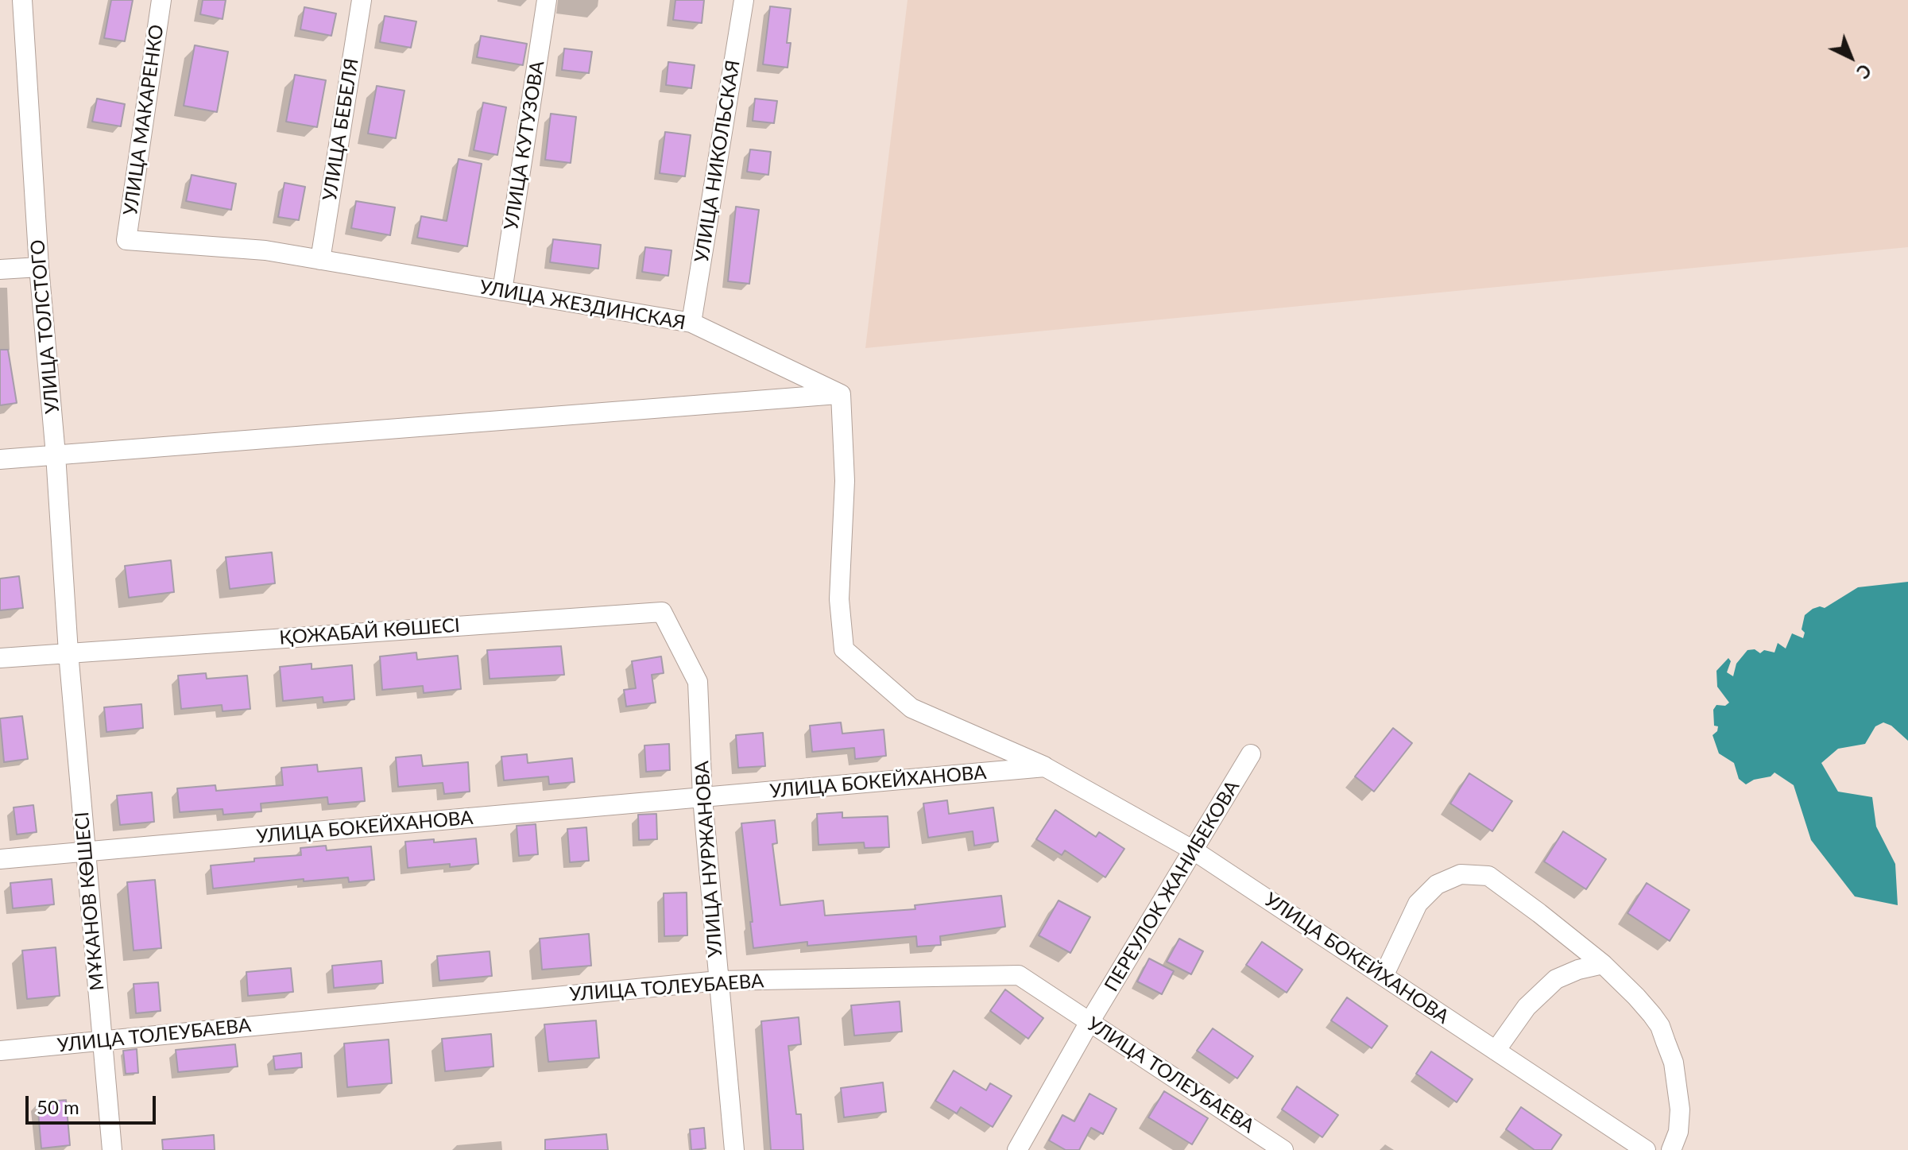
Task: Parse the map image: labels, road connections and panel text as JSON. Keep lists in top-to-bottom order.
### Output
{
  "streets": {
    "street": [
      "УЛИЦА МАКАРЕНКО",
      "УЛИЦА БЕБЕЛЯ",
      "УЛИЦА КУТУЗОВА",
      "УЛИЦА НИКОЛЬСКАЯ",
      "УЛИЦА ЖЕЗДИНСКАЯ",
      "УЛИЦА ТОЛСТОГО",
      "ҚОЖАБАЙ КӨШЕСІ",
      "УЛИЦА БОКЕЙХАНОВА",
      "УЛИЦА НУРЖАНОВА",
      "ПЕРЕУЛОК ЖАНИБЕКОВА",
      "МҰКАНОВ КӨШЕСІ",
      "УЛИЦА ТОЛЕУБАЕВА"
    ]
  },
  "crossings": [
    ["УЛИЦА МАКАРЕНКО", "УЛИЦА ЖЕЗДИНСКАЯ"],
    ["УЛИЦА БЕБЕЛЯ", "УЛИЦА ЖЕЗДИНСКАЯ"],
    ["УЛИЦА КУТУЗОВА", "УЛИЦА ЖЕЗДИНСКАЯ"],
    ["УЛИЦА НИКОЛЬСКАЯ", "УЛИЦА ЖЕЗДИНСКАЯ"],
    ["УЛИЦА ТОЛСТОГО", "ҚОЖАБАЙ КӨШЕСІ"],
    ["УЛИЦА ТОЛСТОГО", "МҰКАНОВ КӨШЕСІ"],
    ["ҚОЖАБАЙ КӨШЕСІ", "УЛИЦА НУРЖАНОВА"],
    ["ҚОЖАБАЙ КӨШЕСІ", "МҰКАНОВ КӨШЕСІ"],
    ["УЛИЦА БОКЕЙХАНОВА", "УЛИЦА НУРЖАНОВА"],
    ["УЛИЦА БОКЕЙХАНОВА", "ПЕРЕУЛОК ЖАНИБЕКОВА"],
    ["УЛИЦА БОКЕЙХАНОВА", "МҰКАНОВ КӨШЕСІ"],
    ["УЛИЦА НУРЖАНОВА", "УЛИЦА ТОЛЕУБАЕВА"],
    ["ПЕРЕУЛОК ЖАНИБЕКОВА", "УЛИЦА ТОЛЕУБАЕВА"],
    ["МҰКАНОВ КӨШЕСІ", "УЛИЦА ТОЛЕУБАЕВА"]
  ],
  "scale_bar": "50 m",
  "north": "bottom right"
}
